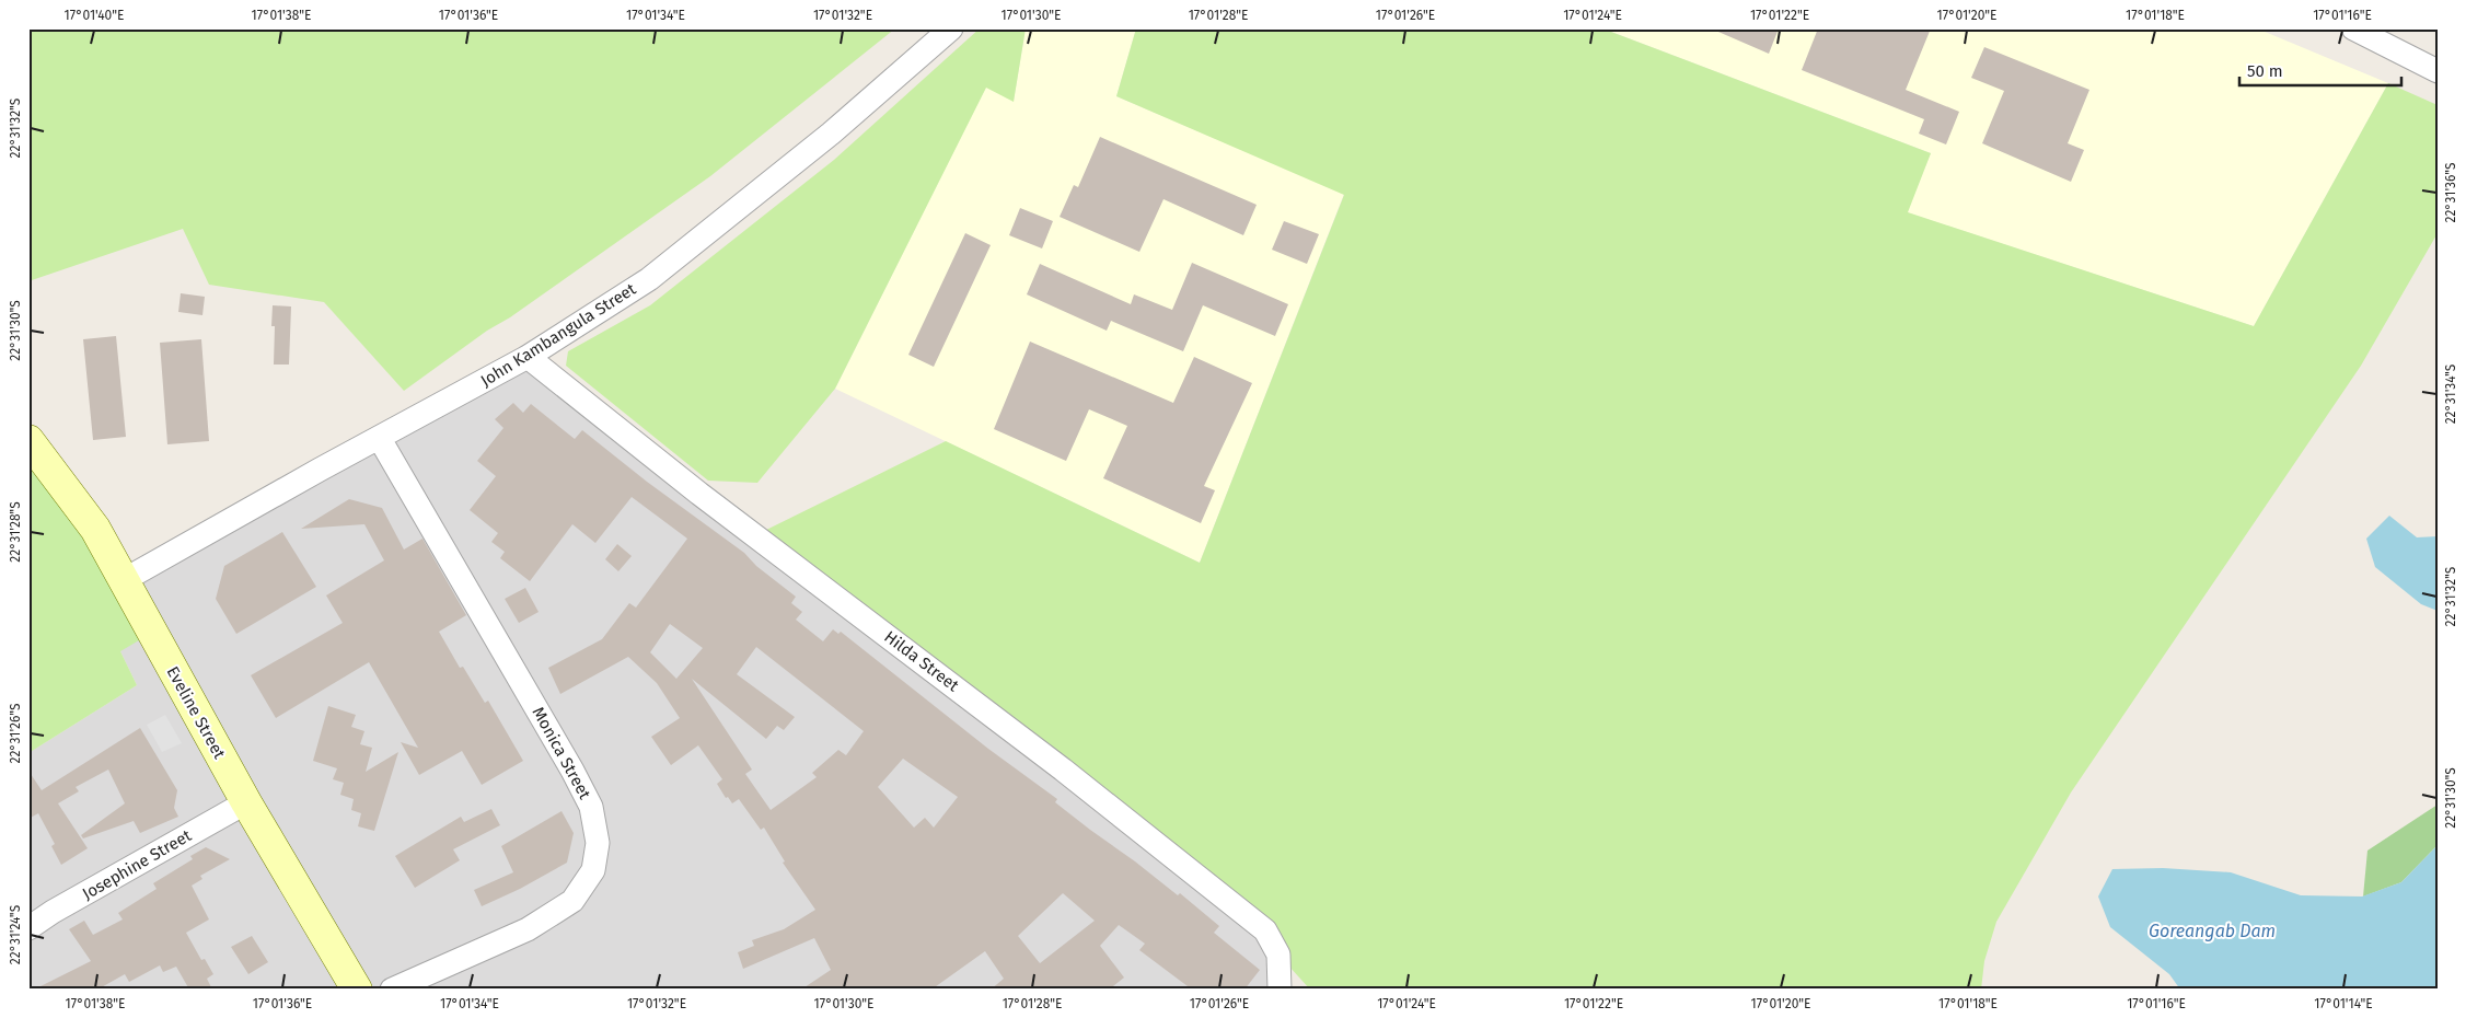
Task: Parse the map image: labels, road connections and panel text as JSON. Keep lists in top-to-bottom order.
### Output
{
  "streets": {
    "street": [
      "John Kambangula Street",
      "Hilda Street",
      "Eveline Street",
      "Monica Street",
      "Josephine Street"
    ]
  },
  "crossings": [
    ["John Kambangula Street", "Hilda Street"],
    ["John Kambangula Street", "Eveline Street"],
    ["John Kambangula Street", "Monica Street"],
    ["Eveline Street", "Josephine Street"]
  ],
  "water": ["Goreangab Dam"],
  "scale_bar": "50 m",
  "coordinates": [
    "17°01'40\"E",
    "17°01'38\"E",
    "17°01'36\"E",
    "17°01'34\"E",
    "17°01'32\"E",
    "17°01'30\"E",
    "17°01'28\"E",
    "17°01'26\"E",
    "17°01'24\"E",
    "17°01'22\"E",
    "17°01'20\"E",
    "17°01'18\"E",
    "17°01'16\"E",
    "22°31'32\"S",
    "22°31'36\"S",
    "22°31'30\"S",
    "22°31'34\"S",
    "22°31'28\"S",
    "22°31'26\"S",
    "22°31'24\"S",
    "17°01'14\"E"
  ]
}
